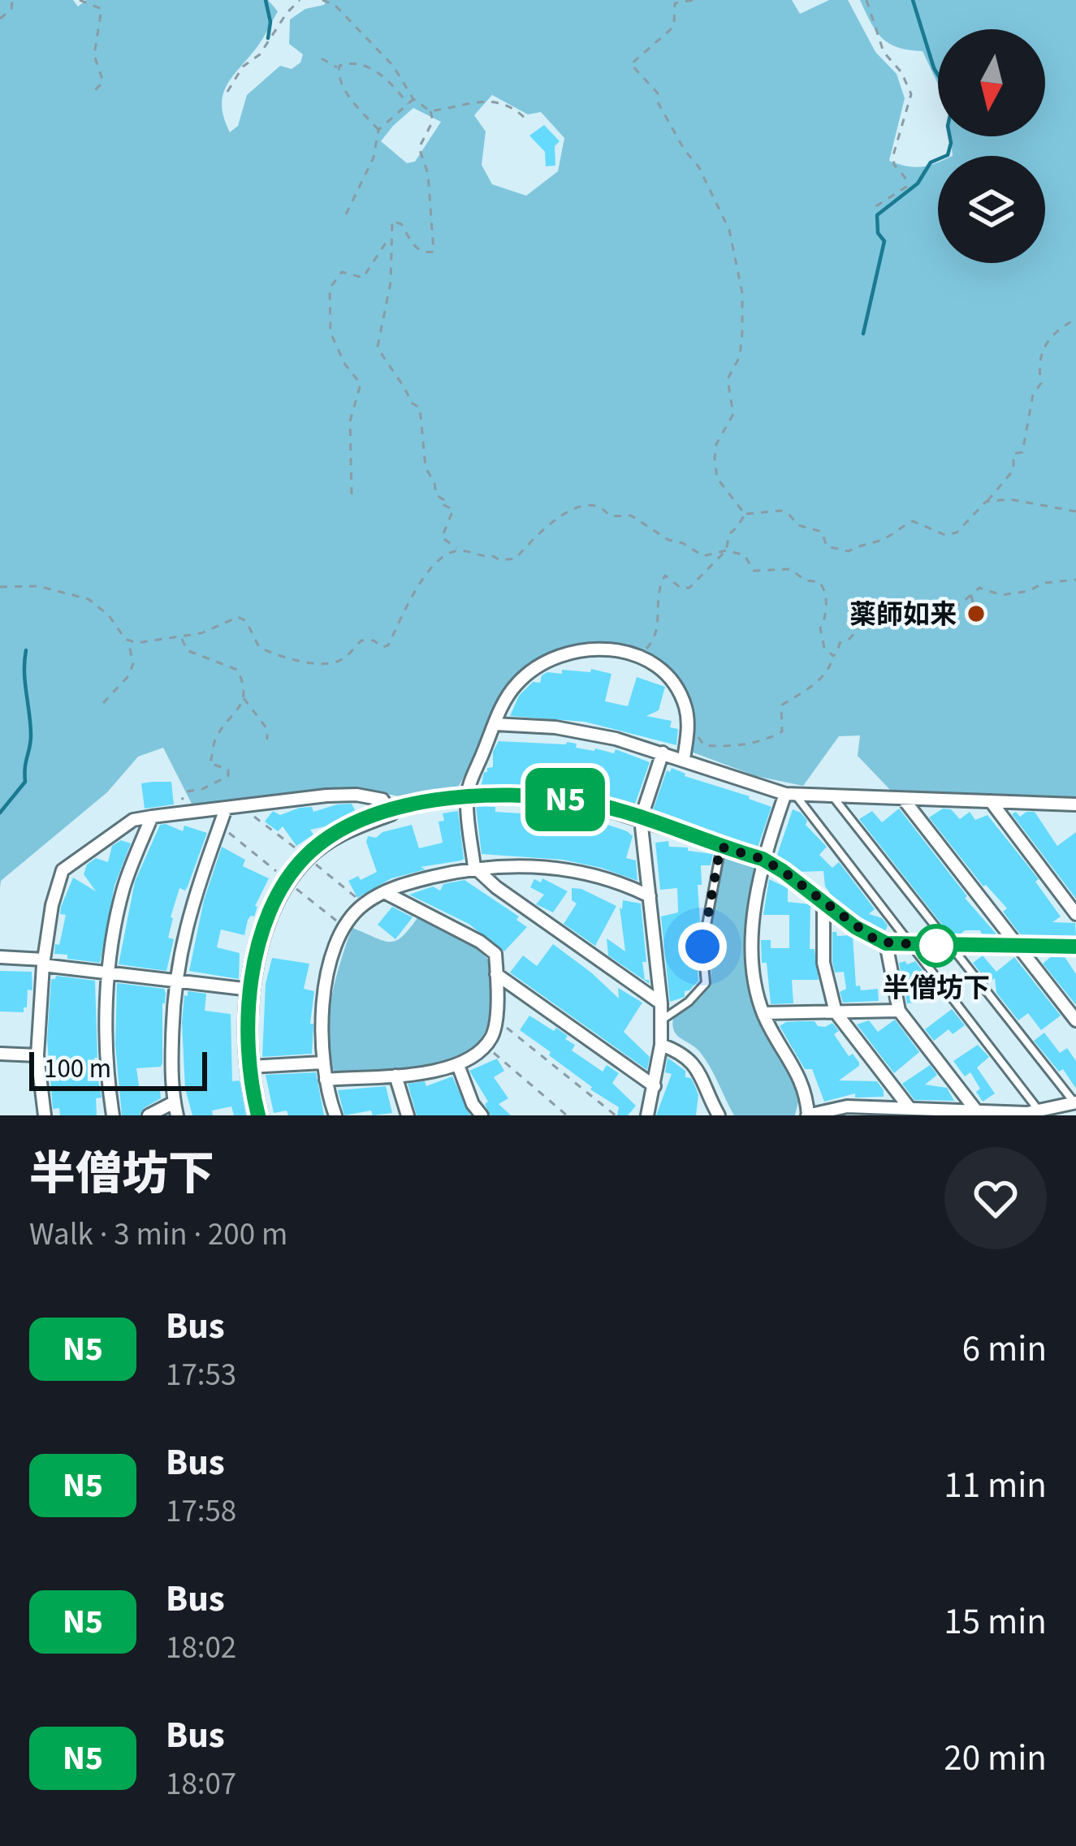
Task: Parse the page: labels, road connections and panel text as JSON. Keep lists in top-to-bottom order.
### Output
{
  "places": ["薬師如来", "半僧坊下"],
  "lines": ["bus line N5"],
  "scale_bar": "100 m",
  "north": "bottom",
  "page": {
    "on_map": "N5",
    "scale": "100 m",
    "heading": ["半僧坊下", "Walk · 3 min · 200 m"],
    "list": [
      {
        "mark": "N5",
        "name": "Bus",
        "note": "17:53",
        "value": "6 min"
      },
      {
        "mark": "N5",
        "name": "Bus",
        "note": "17:58",
        "value": "11 min"
      },
      {
        "mark": "N5",
        "name": "Bus",
        "note": "18:02",
        "value": "15 min"
      },
      {
        "mark": "N5",
        "name": "Bus",
        "note": "18:07",
        "value": "20 min"
      }
    ]
  }
}
